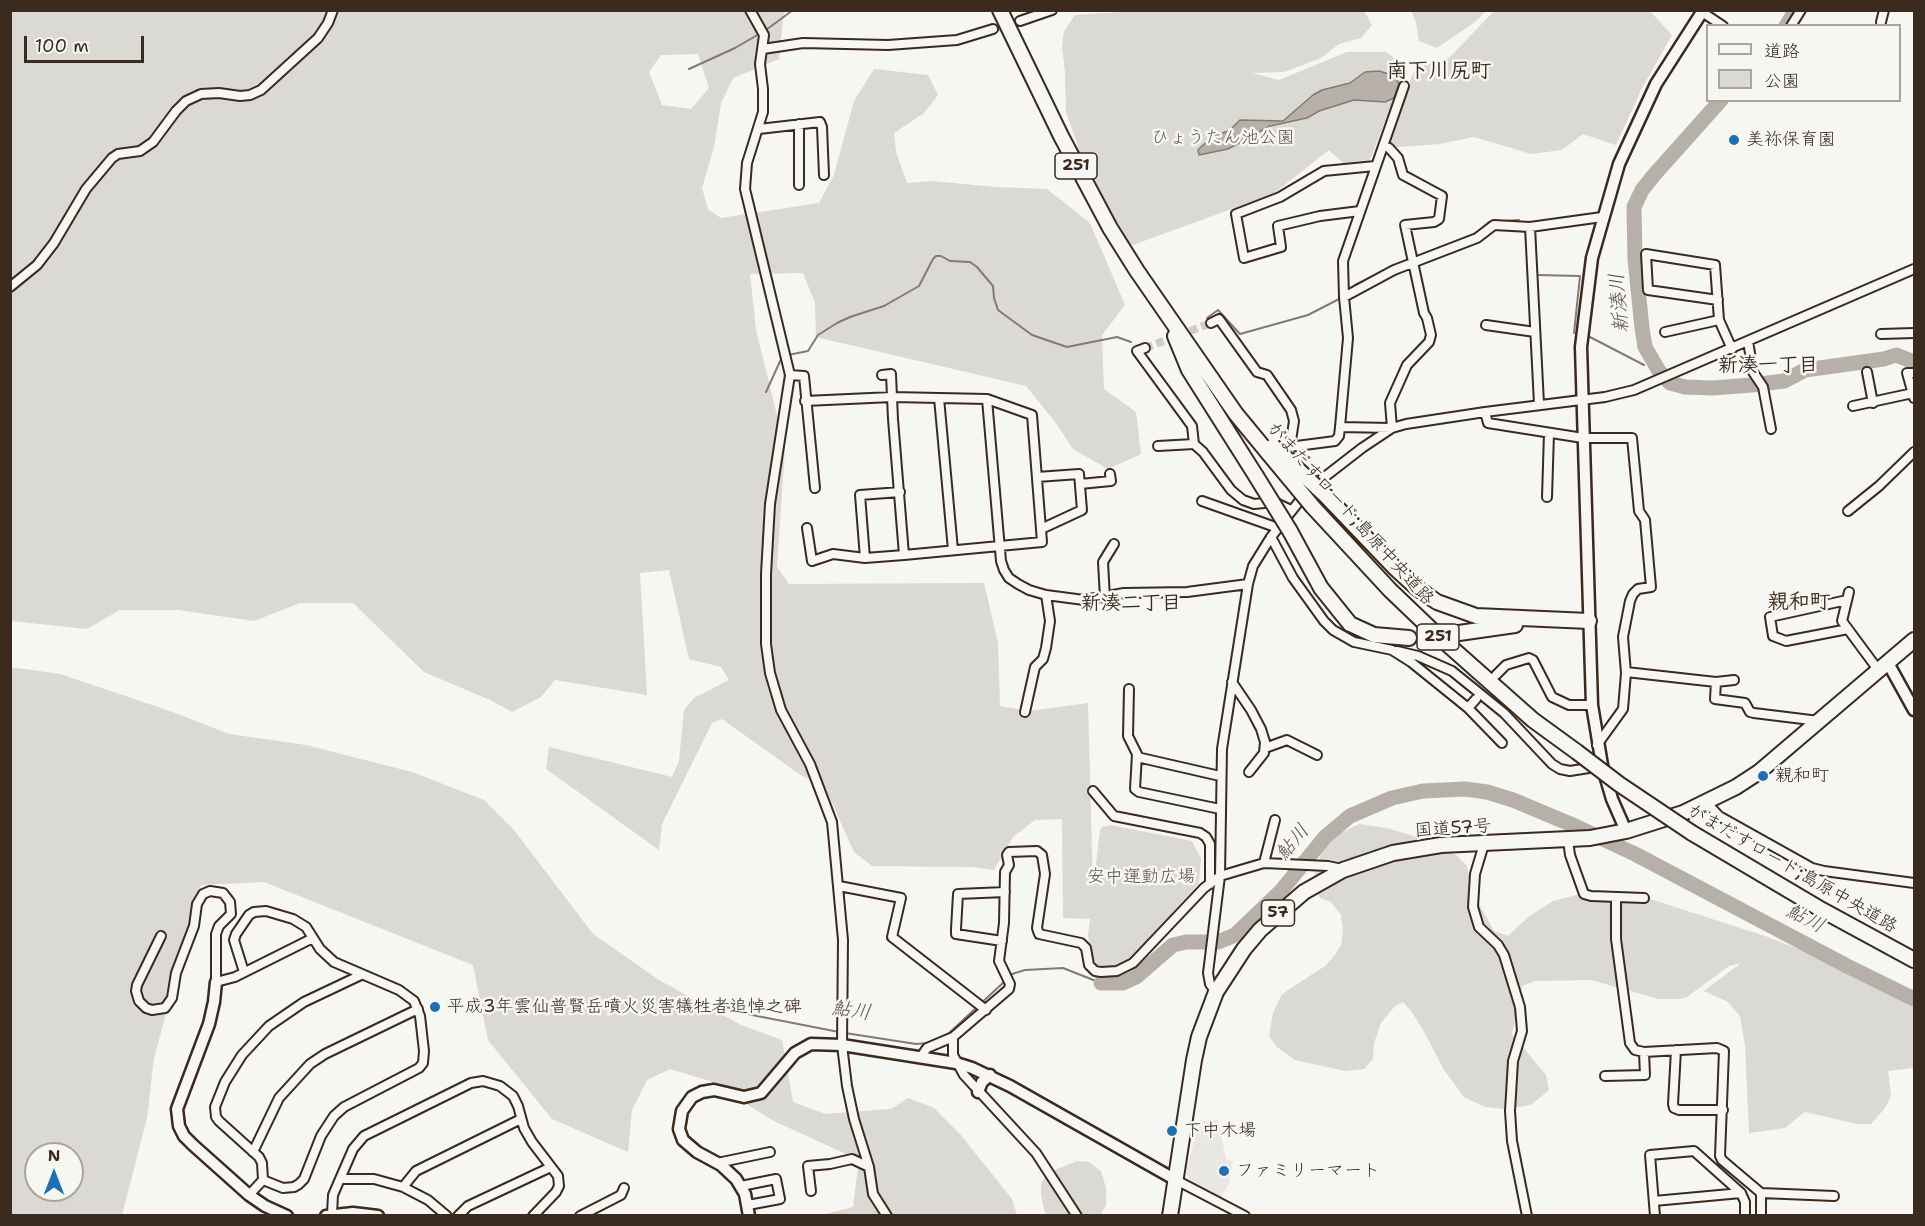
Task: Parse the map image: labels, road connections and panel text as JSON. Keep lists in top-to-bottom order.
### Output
{
  "streets": {
    "highway": [
      "251",
      "がまだすロード;島原中央道路",
      "国道57号",
      "57"
    ]
  },
  "districts": [
    "南下川尻町",
    "新湊一丁目",
    "親和町",
    "新湊二丁目"
  ],
  "water": ["新湊川", "鮎川"],
  "parks": ["ひょうたん池公園", "安中運動広場"],
  "places": [
    "美祢保育園",
    "親和町",
    "平成3年雲仙普賢岳噴火災害犠牲者追悼之碑",
    "下中木場",
    "ファミリーマート"
  ],
  "legend": ["道路", "公園"],
  "scale_bar": "100 m",
  "north": "top"
}
